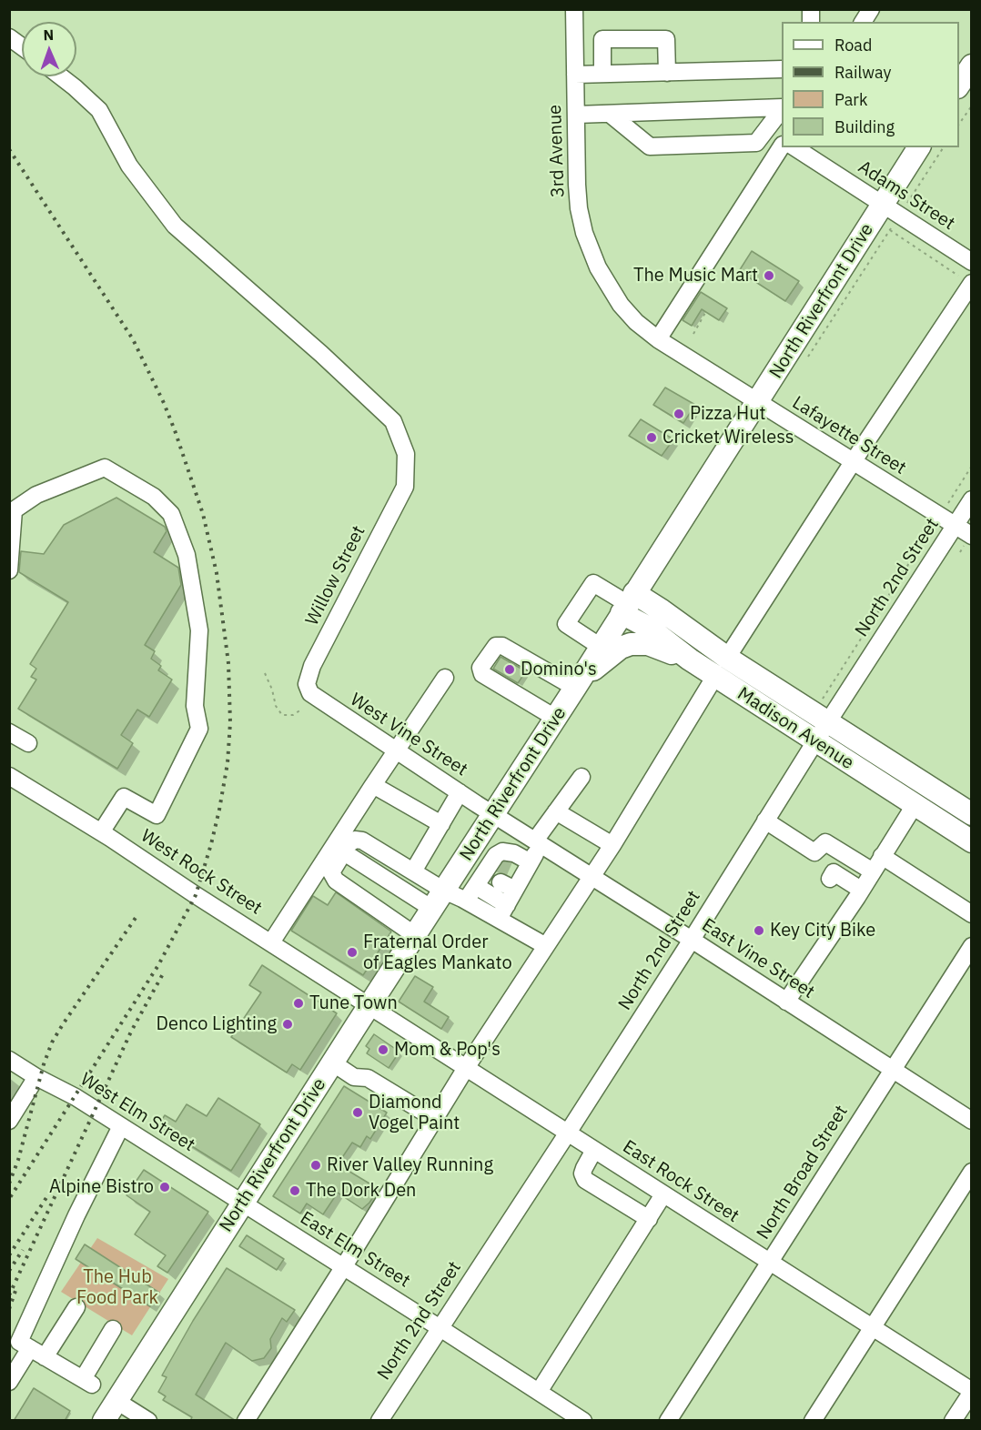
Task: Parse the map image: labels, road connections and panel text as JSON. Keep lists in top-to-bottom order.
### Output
{
  "streets": {
    "main road": ["North Riverfront Drive", "Madison Avenue"],
    "street": [
      "3rd Avenue",
      "Adams Street",
      "Lafayette Street",
      "Willow Street",
      "North 2nd Street",
      "West Vine Street",
      "West Rock Street",
      "East Vine Street",
      "West Elm Street",
      "North Broad Street",
      "East Rock Street",
      "East Elm Street"
    ]
  },
  "crossings": [
    ["3rd Avenue", "Lafayette Street"],
    ["Adams Street", "North Riverfront Drive"],
    ["North Riverfront Drive", "Lafayette Street"],
    ["North Riverfront Drive", "Madison Avenue"],
    ["North Riverfront Drive", "West Vine Street"],
    ["North Riverfront Drive", "West Rock Street"],
    ["North Riverfront Drive", "East Vine Street"],
    ["North Riverfront Drive", "West Elm Street"],
    ["North Riverfront Drive", "East Rock Street"],
    ["North Riverfront Drive", "East Elm Street"],
    ["Lafayette Street", "North 2nd Street"],
    ["Willow Street", "West Vine Street"],
    ["North 2nd Street", "Madison Avenue"],
    ["North 2nd Street", "East Vine Street"],
    ["North 2nd Street", "East Rock Street"],
    ["North 2nd Street", "East Elm Street"],
    ["West Vine Street", "East Vine Street"],
    ["West Rock Street", "East Rock Street"],
    ["East Vine Street", "North Broad Street"],
    ["West Elm Street", "East Elm Street"],
    ["North Broad Street", "East Rock Street"]
  ],
  "parks": ["The Hub Food Park"],
  "places": [
    "The Music Mart",
    "Pizza Hut",
    "Cricket Wireless",
    "Domino's",
    "Key City Bike",
    "Fraternal Order of Eagles Mankato",
    "Tune Town",
    "Denco Lighting",
    "Mom & Pop's",
    "Diamond Vogel Paint",
    "River Valley Running",
    "Alpine Bistro",
    "The Dork Den"
  ],
  "legend": [
    "Road",
    "Railway",
    "Park",
    "Building"
  ],
  "north": "top"
}
